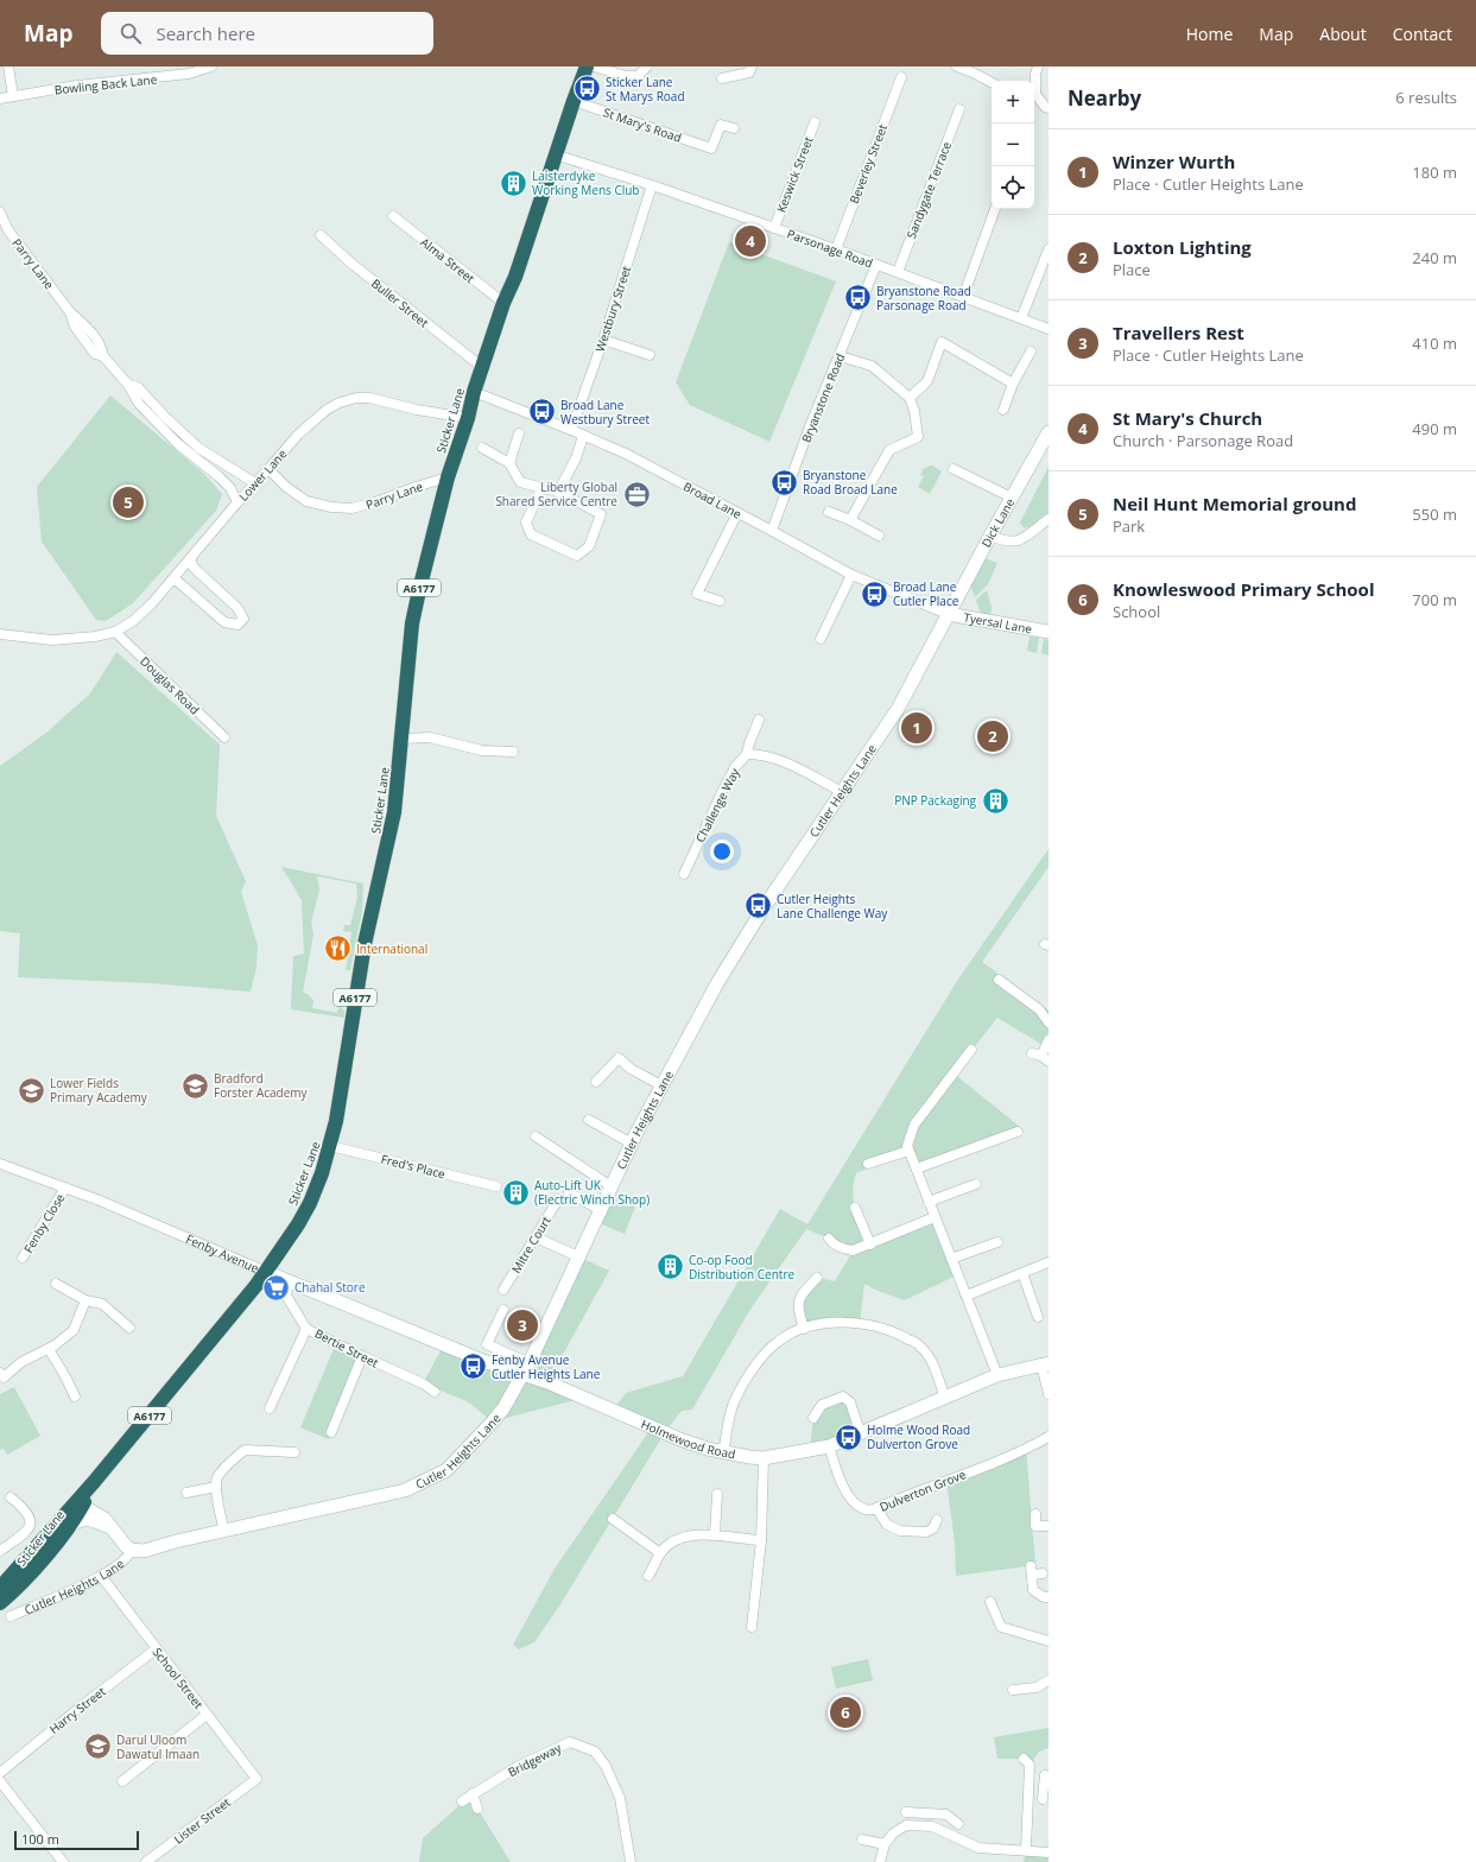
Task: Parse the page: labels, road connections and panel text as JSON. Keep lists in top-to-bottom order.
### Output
{
  "streets": {
    "highway": ["Sticker Lane", "A6177"],
    "street": [
      "Bowling Back Lane",
      "St Mary's Road",
      "Beverley Street",
      "Keswick Street",
      "Sandygate Terrace",
      "Parsonage Road",
      "Alma Street",
      "Parry Lane",
      "Buller Street",
      "Westbury Street",
      "Bryanstone Road",
      "Lower Lane",
      "Broad Lane",
      "Dick Lane",
      "Tyersal Lane",
      "Douglas Road",
      "Cutler Heights Lane",
      "Challenge Way",
      "Fred's Place",
      "Fenby Close",
      "Mitre Court",
      "Fenby Avenue",
      "Bertie Street",
      "Holmewood Road",
      "Dulverton Grove",
      "School Street",
      "Harry Street",
      "Bridgeway",
      "Lister Street"
    ]
  },
  "crossings": [
    ["St Mary's Road", "Sticker Lane"],
    ["Beverley Street", "Parsonage Road"],
    ["Keswick Street", "Parsonage Road"],
    ["Sandygate Terrace", "Parsonage Road"],
    ["Parsonage Road", "Westbury Street"],
    ["Parsonage Road", "Bryanstone Road"],
    ["Parsonage Road", "Sticker Lane"],
    ["Alma Street", "Sticker Lane"],
    ["Parry Lane", "Sticker Lane"],
    ["Parry Lane", "Lower Lane"],
    ["Buller Street", "Sticker Lane"],
    ["Westbury Street", "Broad Lane"],
    ["Bryanstone Road", "Broad Lane"],
    ["Sticker Lane", "Lower Lane"],
    ["Sticker Lane", "Broad Lane"],
    ["Sticker Lane", "Cutler Heights Lane"],
    ["Sticker Lane", "Fred's Place"],
    ["Sticker Lane", "Fenby Avenue"],
    ["Lower Lane", "Douglas Road"],
    ["Broad Lane", "Dick Lane"],
    ["Broad Lane", "Tyersal Lane"],
    ["Broad Lane", "Cutler Heights Lane"],
    ["Dick Lane", "Tyersal Lane"],
    ["Dick Lane", "Cutler Heights Lane"],
    ["Tyersal Lane", "Cutler Heights Lane"],
    ["Cutler Heights Lane", "Fenby Avenue"],
    ["Cutler Heights Lane", "Holmewood Road"],
    ["Cutler Heights Lane", "School Street"],
    ["Fenby Close", "Fenby Avenue"],
    ["Fenby Avenue", "Bertie Street"],
    ["Fenby Avenue", "Holmewood Road"],
    ["Holmewood Road", "Dulverton Grove"],
    ["School Street", "Harry Street"],
    ["School Street", "Lister Street"]
  ],
  "places": {
    "bus stop": [
      "Sticker Lane St Marys Road",
      "Bryanstone Road Parsonage Road",
      "Broad Lane Westbury Street",
      "Bryanstone Road Broad Lane",
      "Broad Lane Cutler Place",
      "Cutler Heights Lane Challenge Way",
      "Fenby Avenue Cutler Heights Lane",
      "Holme Wood Road Dulverton Grove"
    ],
    "building": [
      "Laisterdyke Working Mens Club",
      "PNP Packaging",
      "Auto-Lift UK (Electric Winch Shop)",
      "Co-op Food Distribution Centre"
    ],
    "office": ["Liberty Global Shared Service Centre"],
    "restaurant": ["International"],
    "school or university": ["Bradford Forster Academy", "Lower Fields Primary Academy", "Darul Uloom Dawatul Imaan"],
    "supermarket": ["Chahal Store"]
  },
  "scale_bar": "100 m",
  "page": {
    "header": "Map",
    "search": "Search here",
    "nav": [
      "Home",
      "Map",
      "About",
      "Contact"
    ],
    "heading": ["Nearby", "6 results"],
    "map_buttons": ["+", "−"],
    "list": [
      {
        "mark": "1",
        "name": "Winzer Wurth",
        "note": "Place · Cutler Heights Lane",
        "value": "180 m"
      },
      {
        "mark": "2",
        "name": "Loxton Lighting",
        "note": "Place",
        "value": "240 m"
      },
      {
        "mark": "3",
        "name": "Travellers Rest",
        "note": "Place · Cutler Heights Lane",
        "value": "410 m"
      },
      {
        "mark": "4",
        "name": "St Mary's Church",
        "note": "Church · Parsonage Road",
        "value": "490 m"
      },
      {
        "mark": "5",
        "name": "Neil Hunt Memorial ground",
        "note": "Park",
        "value": "550 m"
      },
      {
        "mark": "6",
        "name": "Knowleswood Primary School",
        "note": "School",
        "value": "700 m"
      }
    ],
    "pins": [
      "4",
      "5",
      "1",
      "2",
      "3",
      "6"
    ],
    "scale": "100 m"
  }
}
